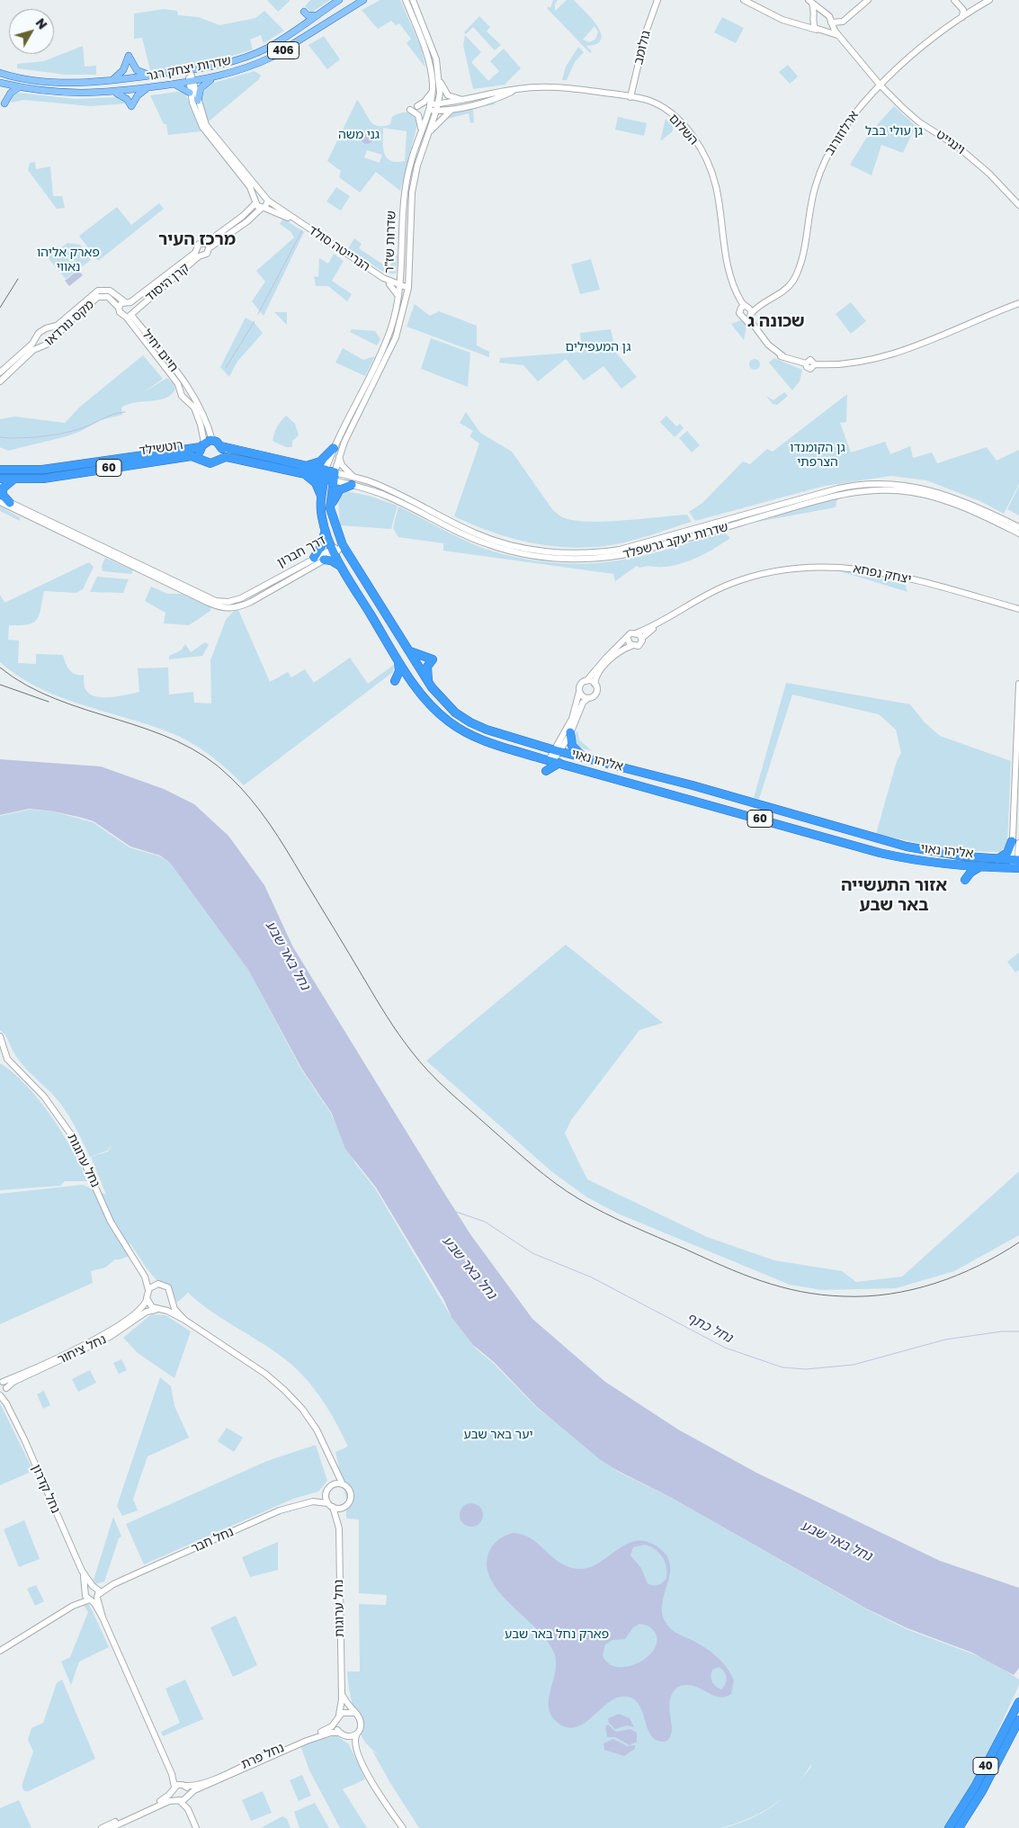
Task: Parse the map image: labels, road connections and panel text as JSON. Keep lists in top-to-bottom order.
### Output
{
  "streets": {
    "highway": [
      "רוטשילד",
      "60",
      "אליהו נאוי",
      "40"
    ],
    "main road": ["406", "שדרות יצחק רגר"],
    "street": [
      "גולומב",
      "השלום",
      "ארלוזורוב",
      "וינגייט",
      "שדרות שז\"ר",
      "הנרייטה סולד",
      "קרן היסוד",
      "מקס נורדאו",
      "חיים יחיל",
      "שדרות יעקב גרשפלד",
      "דרך חברון",
      "יצחק נפחא",
      "נחל ערוגות",
      "נחל ציחור",
      "נחל קדרון",
      "נחל חבר",
      "נחל פרת"
    ]
  },
  "crossings": [
    ["גולומב", "השלום"],
    ["שדרות יצחק רגר", "הנרייטה סולד"],
    ["השלום", "שדרות שז\"ר"],
    ["ארלוזורוב", "וינגייט"],
    ["שדרות שז\"ר", "הנרייטה סולד"],
    ["שדרות שז\"ר", "60"],
    ["שדרות שז\"ר", "שדרות יעקב גרשפלד"],
    ["שדרות שז\"ר", "אליהו נאוי"],
    ["קרן היסוד", "מקס נורדאו"],
    ["קרן היסוד", "חיים יחיל"],
    ["מקס נורדאו", "חיים יחיל"],
    ["רוטשילד", "60"],
    ["60", "שדרות יעקב גרשפלד"],
    ["60", "אליהו נאוי"],
    ["שדרות יעקב גרשפלד", "אליהו נאוי"],
    ["דרך חברון", "אליהו נאוי"],
    ["נחל ערוגות", "נחל ציחור"],
    ["נחל ערוגות", "נחל חבר"],
    ["נחל ערוגות", "נחל פרת"],
    ["נחל ציחור", "נחל קדרון"],
    ["נחל קדרון", "נחל חבר"]
  ],
  "districts": ["מרכז העיר", "שכונה ג", "אזור התעשייה באר שבע"],
  "water": ["נחל באר שבע", "נחל כתף"],
  "parks": [
    "גן עולי בבל",
    "גני משה",
    "פארק אליהו נאווי",
    "גן המעפילים",
    "גן הקומנדו הצרפתי",
    "יער באר שבע",
    "פארק נחל באר שבע"
  ],
  "north": "top right"
}
